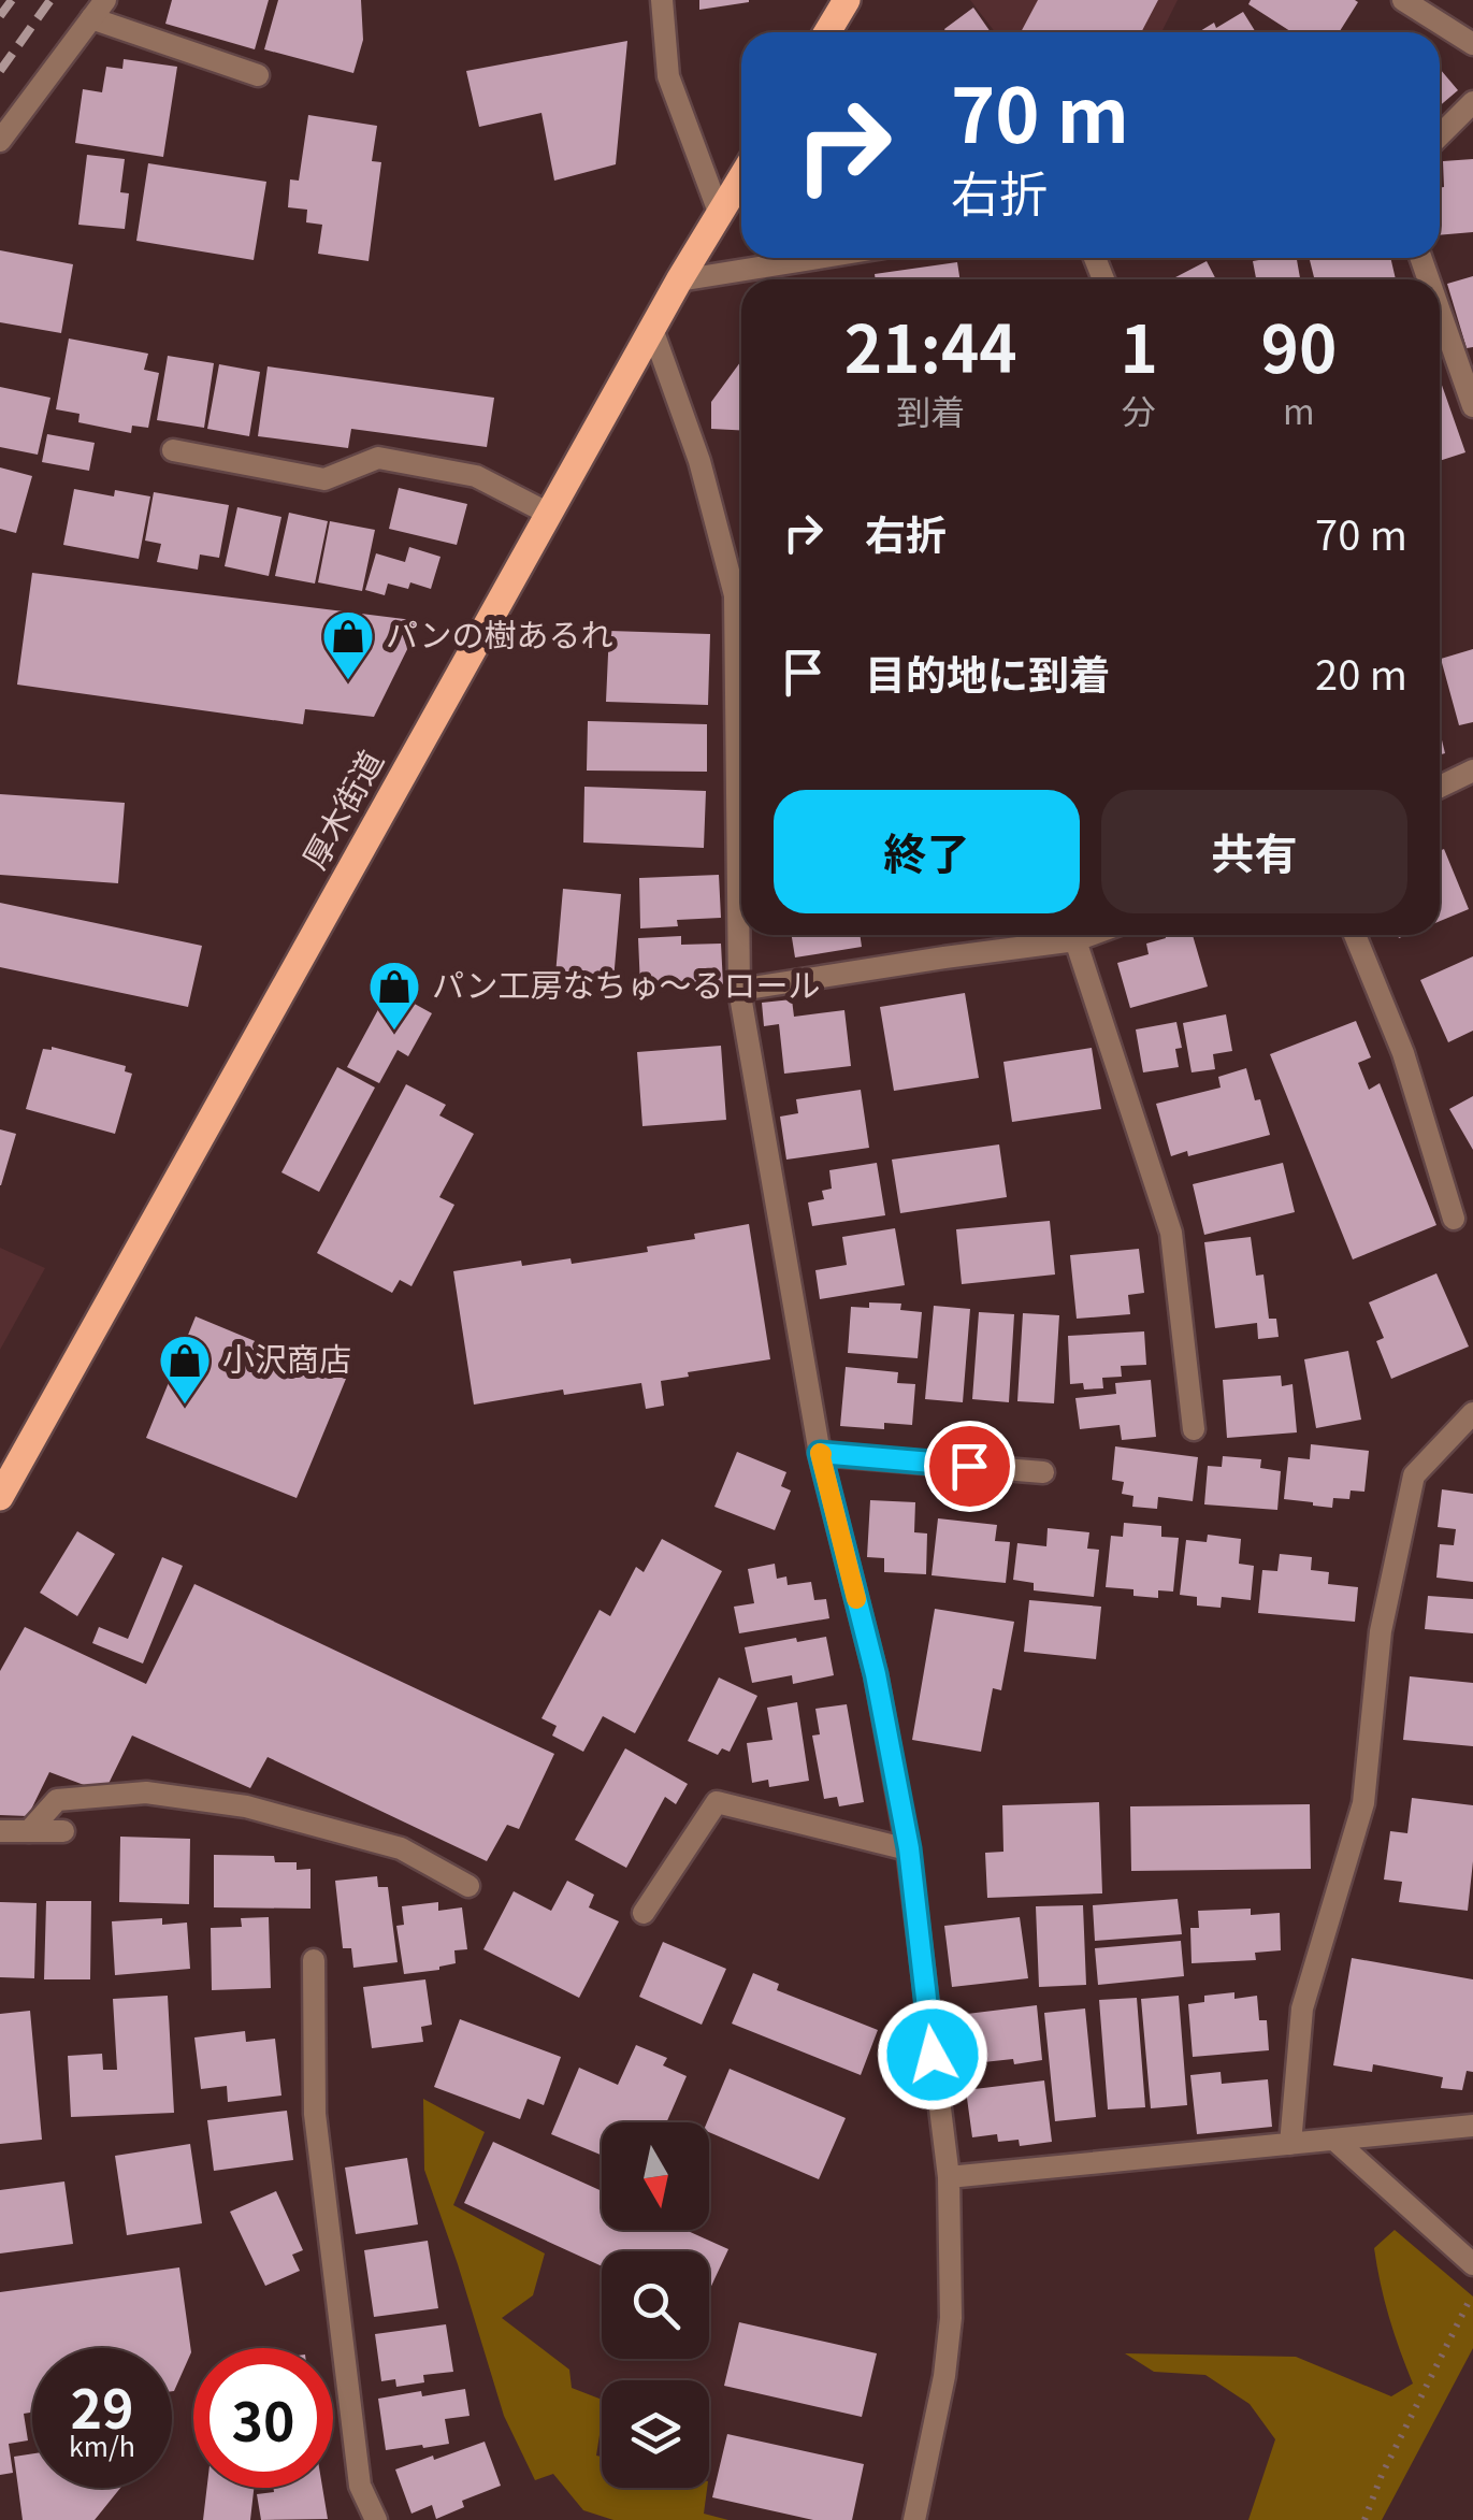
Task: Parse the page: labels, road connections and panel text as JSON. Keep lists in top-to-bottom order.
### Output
{
  "streets": {
    "main road": ["厚木街道"]
  },
  "places": {
    "shop": ["パンの樹あるれ", "パン工房なちゅ～るロール", "小沢商店"]
  },
  "north": "bottom",
  "page": {
    "turn": ["70 m", "右折"],
    "eta": [
      "21:44",
      "到着",
      "1",
      "分",
      "90",
      "m"
    ],
    "list": [
      {
        "name": "右折",
        "value": "70 m"
      },
      {
        "name": "目的地に到着",
        "value": "20 m"
      }
    ],
    "buttons": ["終了", "共有"],
    "speed": "29 km/h",
    "limit": "30"
  }
}
